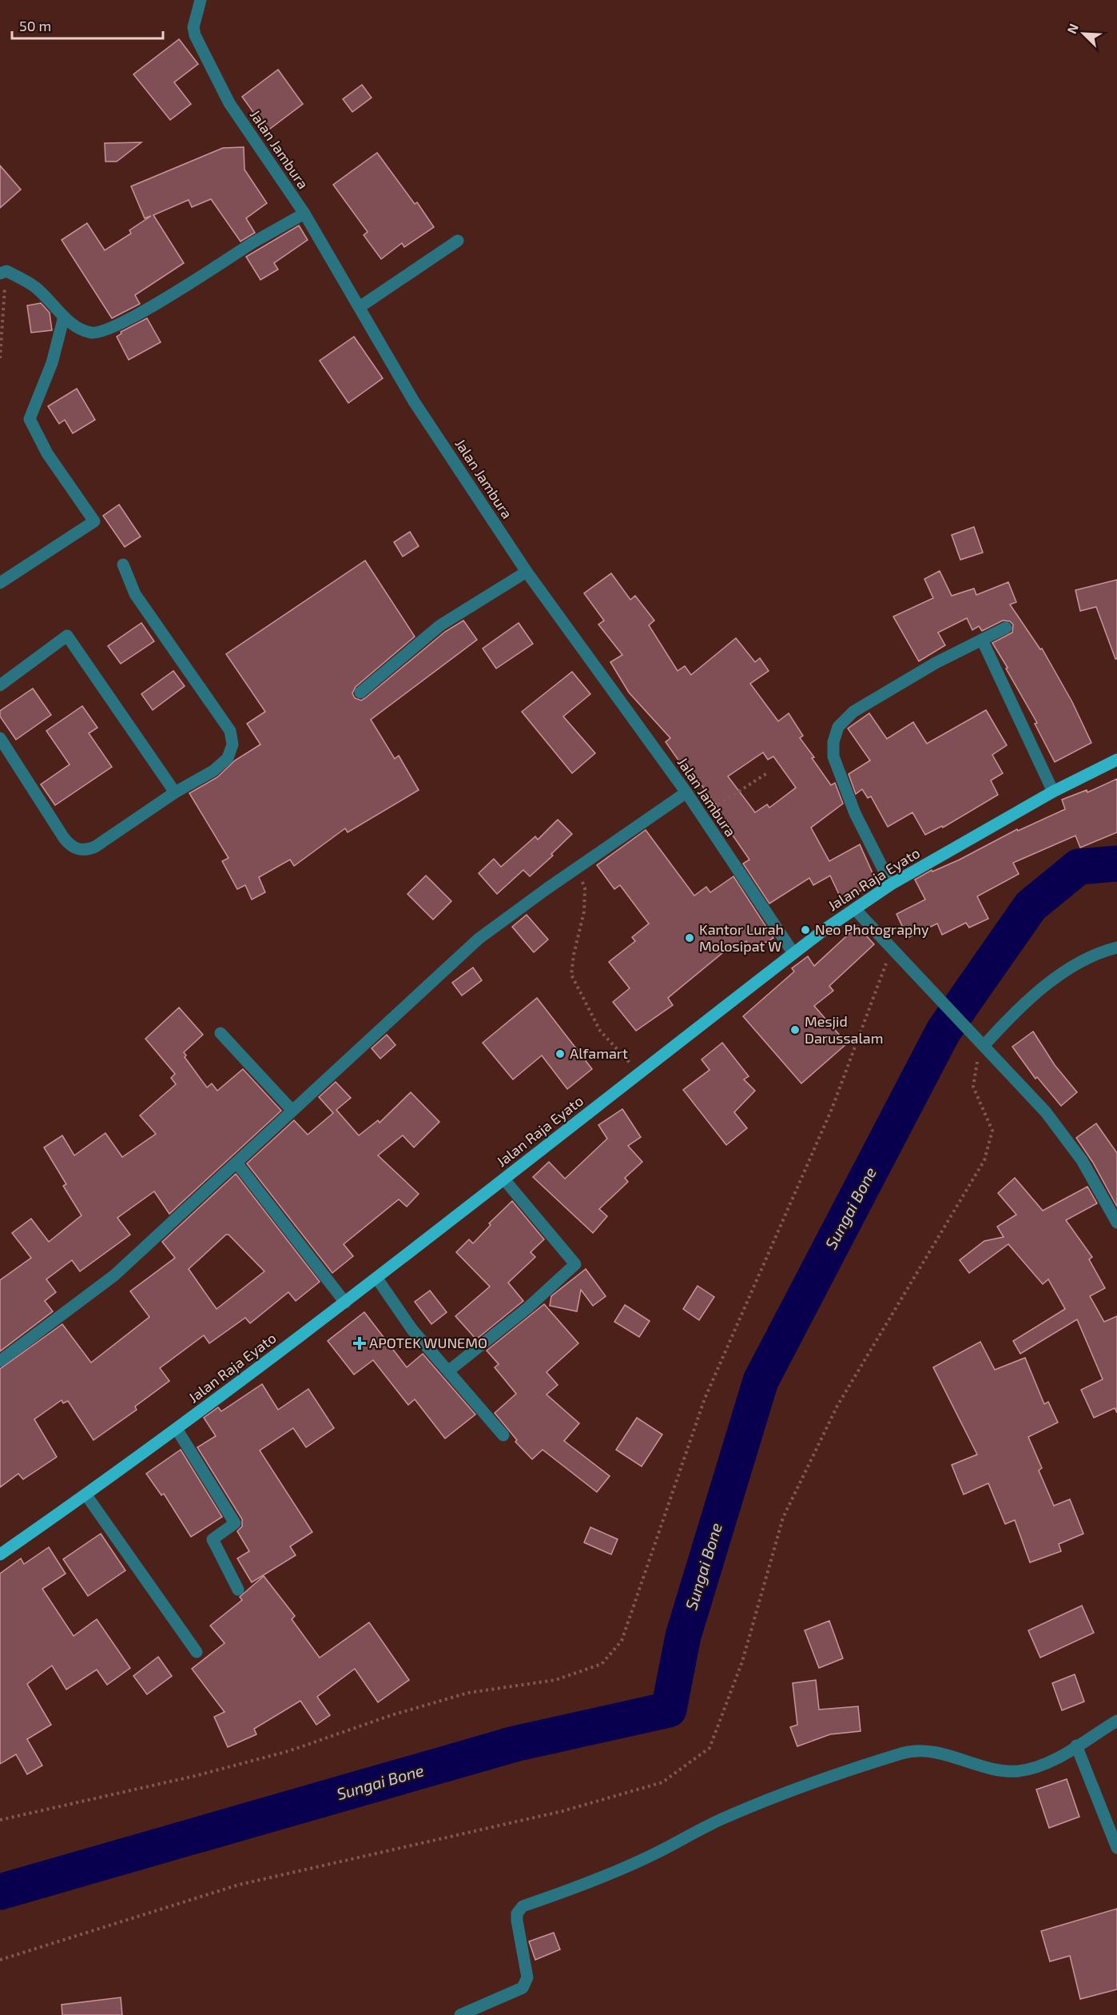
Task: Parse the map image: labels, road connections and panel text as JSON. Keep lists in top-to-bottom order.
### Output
{
  "streets": {
    "main road": ["Jalan Raja Eyato"],
    "street": ["Jalan Jambura"]
  },
  "crossings": [
    ["Jalan Jambura", "Jalan Raja Eyato"]
  ],
  "water": ["Sungai Bone"],
  "places": {
    "other": [
      "Neo Photography",
      "Kantor Lurah Molosipat W",
      "Mesjid Darussalam",
      "Alfamart"
    ],
    "health": ["APOTEK WUNEMO"]
  },
  "scale_bar": "50 m",
  "north": "top left"
}
